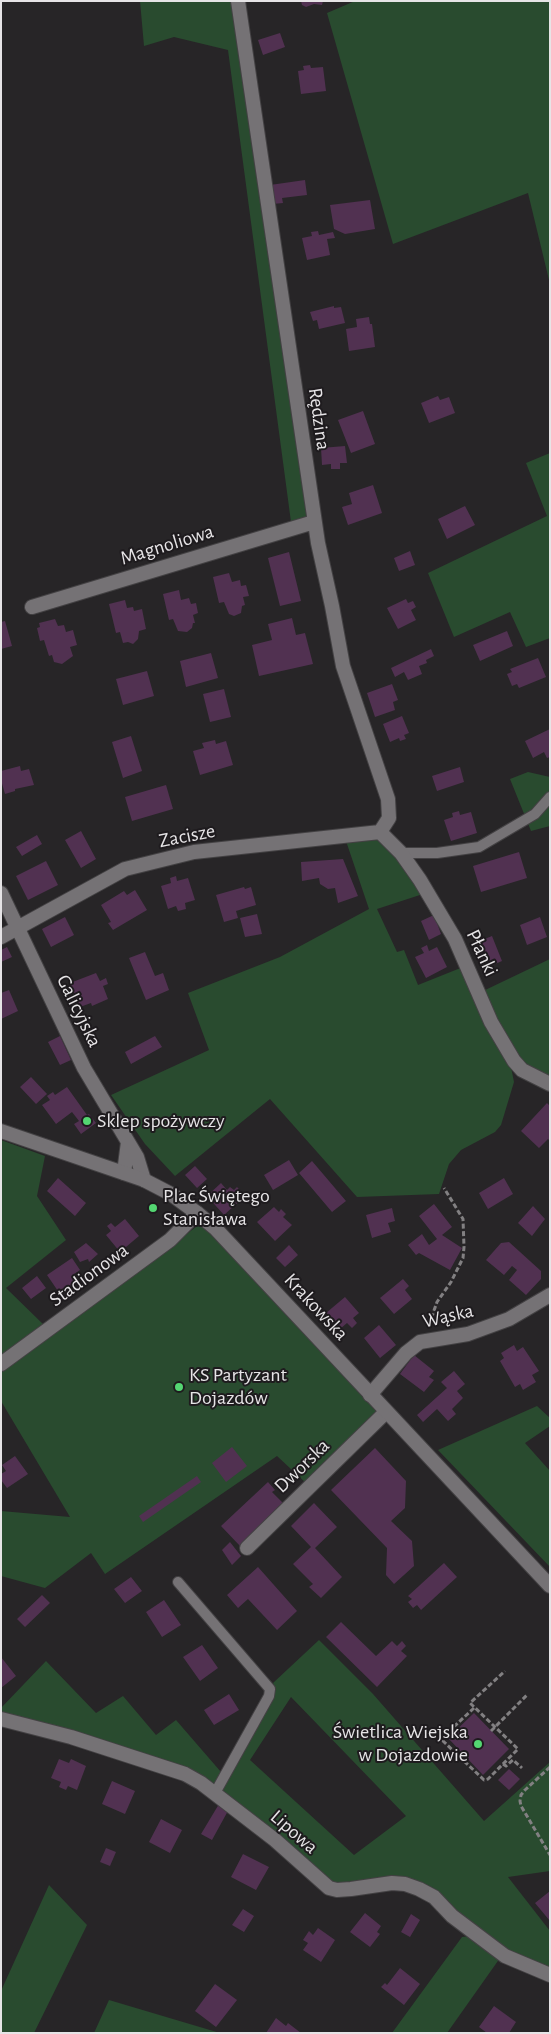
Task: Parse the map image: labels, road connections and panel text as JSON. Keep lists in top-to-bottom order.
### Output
{
  "streets": {
    "street": [
      "Rędzina",
      "Magnoliowa",
      "Zacisze",
      "Płanki",
      "Galicyjska",
      "Stadionowa",
      "Krakowska",
      "Wąska",
      "Dworska",
      "Lipowa"
    ]
  },
  "crossings": [
    ["Rędzina", "Magnoliowa"],
    ["Rędzina", "Zacisze"],
    ["Rędzina", "Płanki"],
    ["Zacisze", "Płanki"],
    ["Zacisze", "Galicyjska"],
    ["Galicyjska", "Krakowska"],
    ["Stadionowa", "Krakowska"],
    ["Krakowska", "Wąska"],
    ["Krakowska", "Dworska"]
  ],
  "places": [
    "Sklep spożywczy",
    "Plac Świętego Stanisława",
    "KS Partyzant Dojazdów",
    "Świetlica Wiejska w Dojazdowie"
  ]
}
